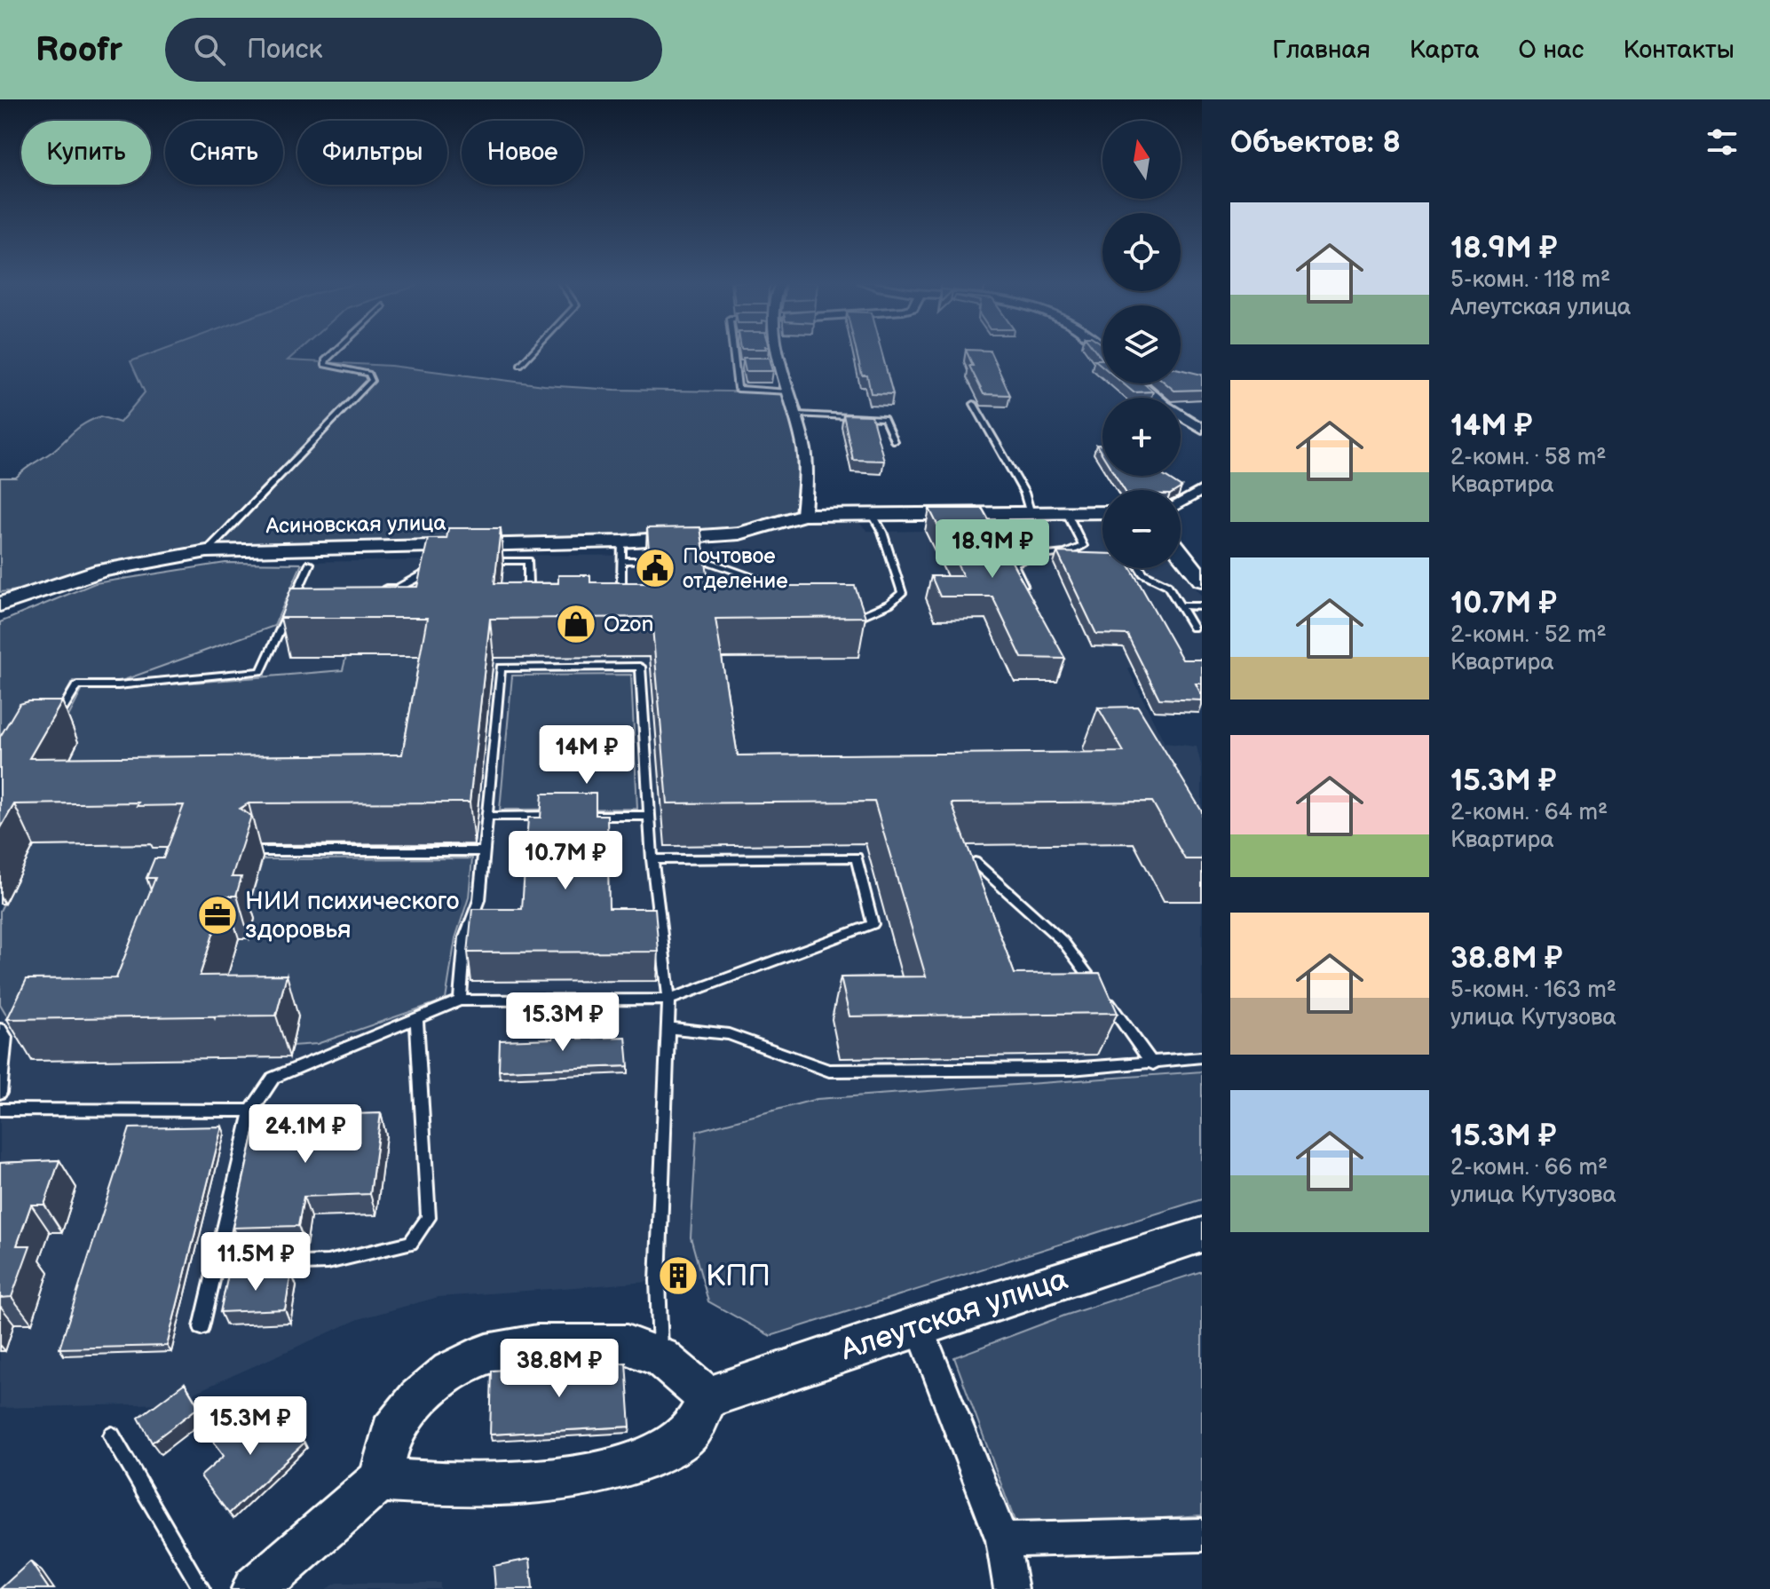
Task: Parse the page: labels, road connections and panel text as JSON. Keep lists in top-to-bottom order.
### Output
{
  "streets": {
    "street": ["Асиновская улица", "Алеутская улица"]
  },
  "places": {
    "public building": ["Почтовое отделение"],
    "shop": ["Ozon"],
    "office": ["НИИ психического здоровья"],
    "building": ["КПП"]
  },
  "north": "top",
  "page": {
    "header": "Roofr",
    "search": "Поиск",
    "nav": [
      "Главная",
      "Карта",
      "О нас",
      "Контакты"
    ],
    "heading": "Объектов: 8",
    "map_buttons": ["+", "−"],
    "chip": [
      "Купить",
      "Снять",
      "Фильтры",
      "Новое"
    ],
    "list": [
      {
        "name": "18.9M ₽",
        "note": "5-комн. · 118 m² · Алеутская улица"
      },
      {
        "name": "14M ₽",
        "note": "2-комн. · 58 m² · Квартира"
      },
      {
        "name": "10.7M ₽",
        "note": "2-комн. · 52 m² · Квартира"
      },
      {
        "name": "15.3M ₽",
        "note": "2-комн. · 64 m² · Квартира"
      },
      {
        "name": "38.8M ₽",
        "note": "5-комн. · 163 m² · улица Кутузова"
      },
      {
        "name": "15.3M ₽",
        "note": "2-комн. · 66 m² · улица Кутузова"
      }
    ],
    "price": [
      "18.9M ₽",
      "14M ₽",
      "10.7M ₽",
      "15.3M ₽",
      "24.1M ₽",
      "11.5M ₽",
      "38.8M ₽",
      "15.3M ₽"
    ]
  }
}
